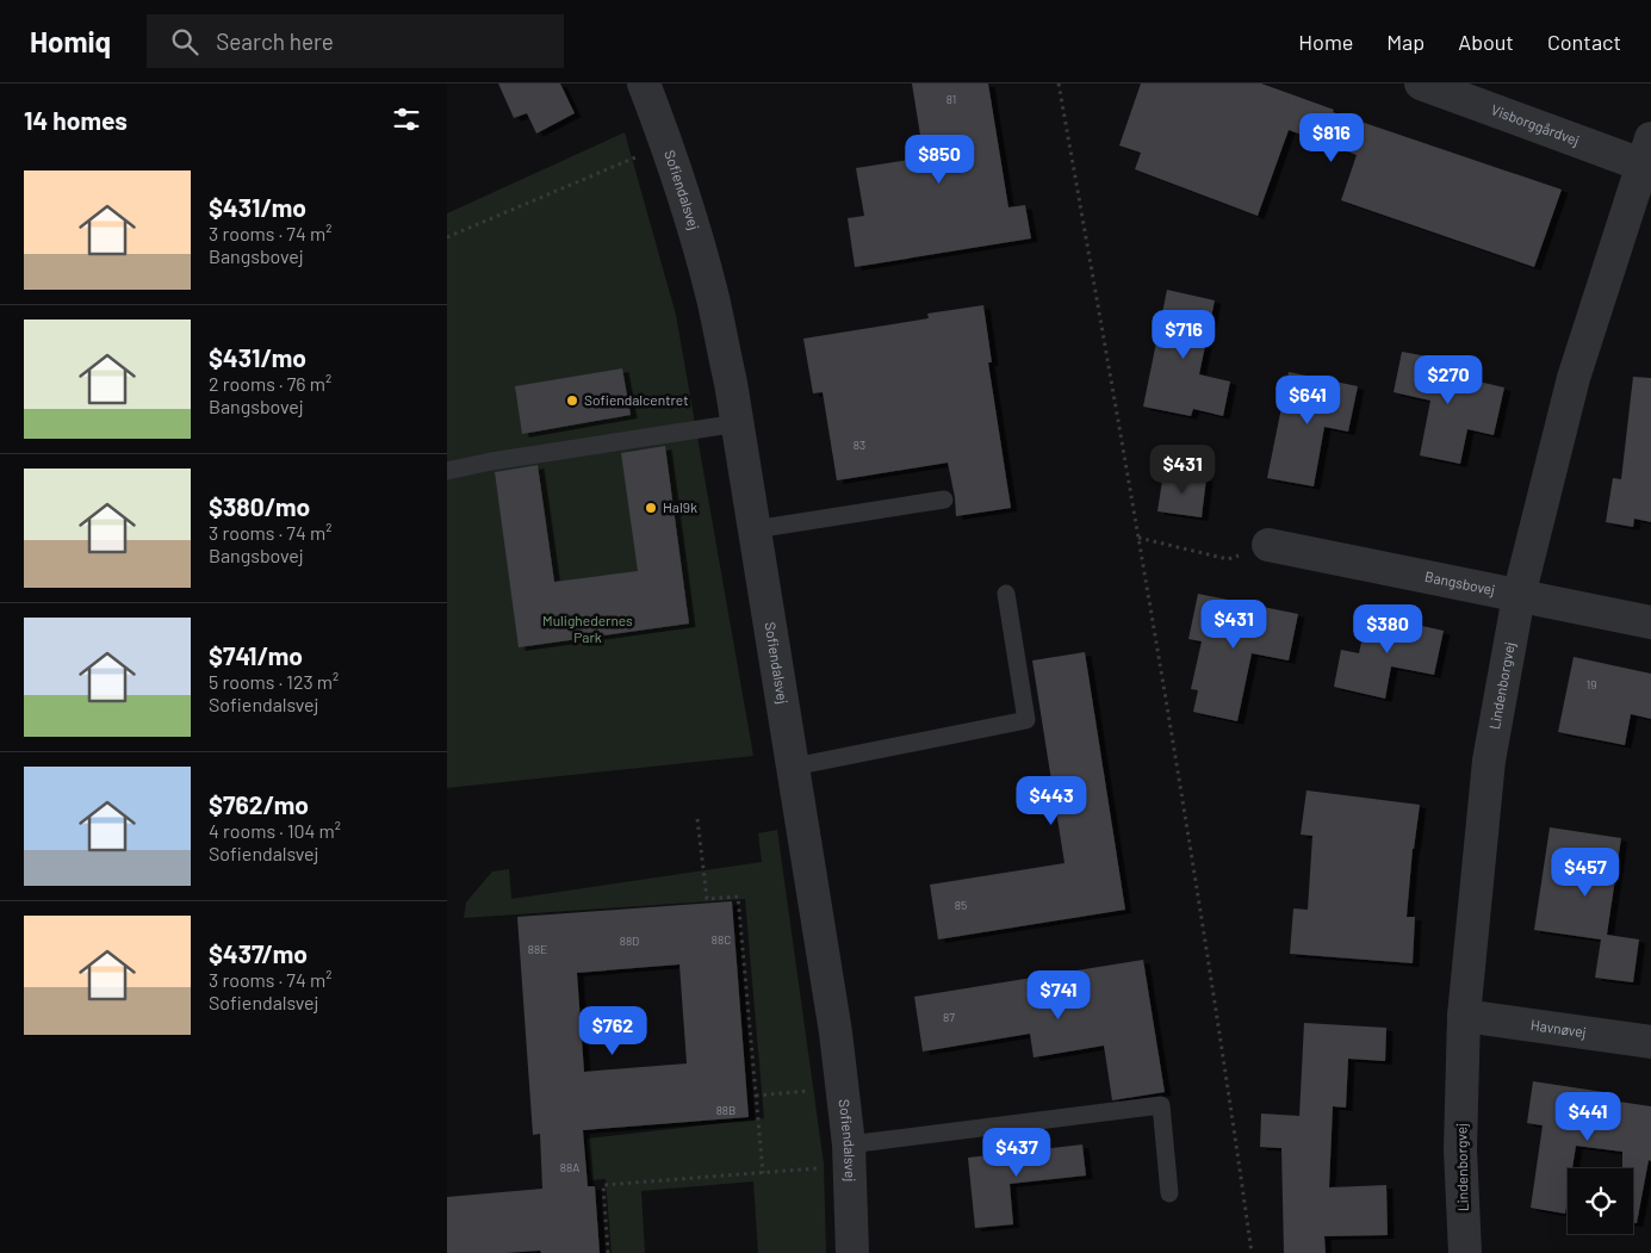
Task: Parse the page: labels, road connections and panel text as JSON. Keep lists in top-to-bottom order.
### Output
{
  "streets": {
    "street": [
      "Visborggårdvej",
      "Sofiendalsvej",
      "Bangsbovej",
      "Lindenborgvej",
      "Havnøvej"
    ]
  },
  "crossings": [
    ["Visborggårdvej", "Lindenborgvej"],
    ["Bangsbovej", "Lindenborgvej"],
    ["Lindenborgvej", "Havnøvej"]
  ],
  "parks": ["Mulighedernes Park"],
  "places": ["Sofiendalcentret", "Hal9k"],
  "house_numbers": [
    "81",
    "83",
    "19",
    "85",
    "88C",
    "88D",
    "88E",
    "87",
    "88B",
    "88A"
  ],
  "page": {
    "header": "Homiq",
    "search": "Search here",
    "nav": [
      "Home",
      "Map",
      "About",
      "Contact"
    ],
    "heading": "14 homes",
    "price": [
      "$816",
      "$850",
      "$716",
      "$270",
      "$641",
      "$431",
      "$431",
      "$380",
      "$443",
      "$457",
      "$741",
      "$762",
      "$441",
      "$437"
    ],
    "list": [
      {
        "name": "$431/mo",
        "note": "3 rooms · 74 m² · Bangsbovej"
      },
      {
        "name": "$431/mo",
        "note": "2 rooms · 76 m² · Bangsbovej"
      },
      {
        "name": "$380/mo",
        "note": "3 rooms · 74 m² · Bangsbovej"
      },
      {
        "name": "$741/mo",
        "note": "5 rooms · 123 m² · Sofiendalsvej"
      },
      {
        "name": "$762/mo",
        "note": "4 rooms · 104 m² · Sofiendalsvej"
      },
      {
        "name": "$437/mo",
        "note": "3 rooms · 74 m² · Sofiendalsvej"
      }
    ]
  }
}
